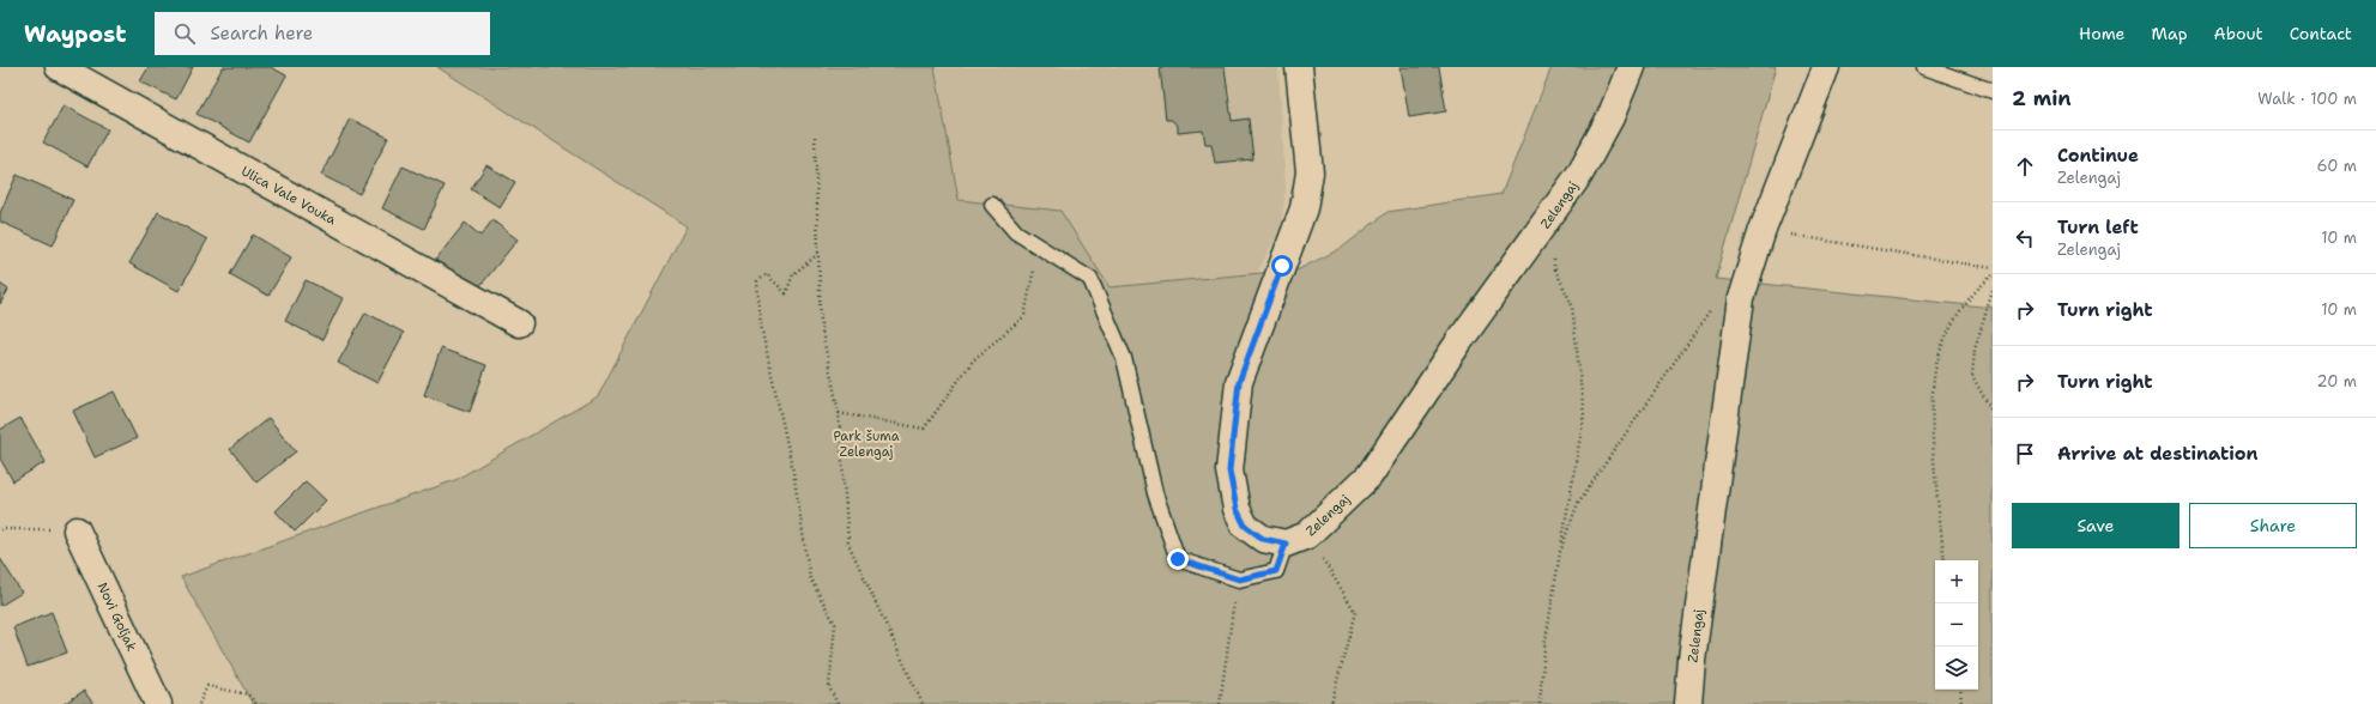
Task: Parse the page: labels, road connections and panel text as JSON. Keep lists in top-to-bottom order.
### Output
{
  "streets": {
    "street": ["Ulica Vale Vouka", "Zelengaj", "Novi Goljak"]
  },
  "parks": ["Park šuma Zelengaj"],
  "page": {
    "header": "Waypost",
    "search": "Search here",
    "nav": [
      "Home",
      "Map",
      "About",
      "Contact"
    ],
    "heading": ["2 min", "Walk · 100 m"],
    "list": [
      ["Continue", "Zelengaj", "60 m"],
      ["Turn left", "Zelengaj", "10 m"],
      ["Turn right", "10 m"],
      ["Turn right", "20 m"],
      "Arrive at destination"
    ],
    "buttons": ["Save", "Share"],
    "map_buttons": ["+", "−"]
  }
}
